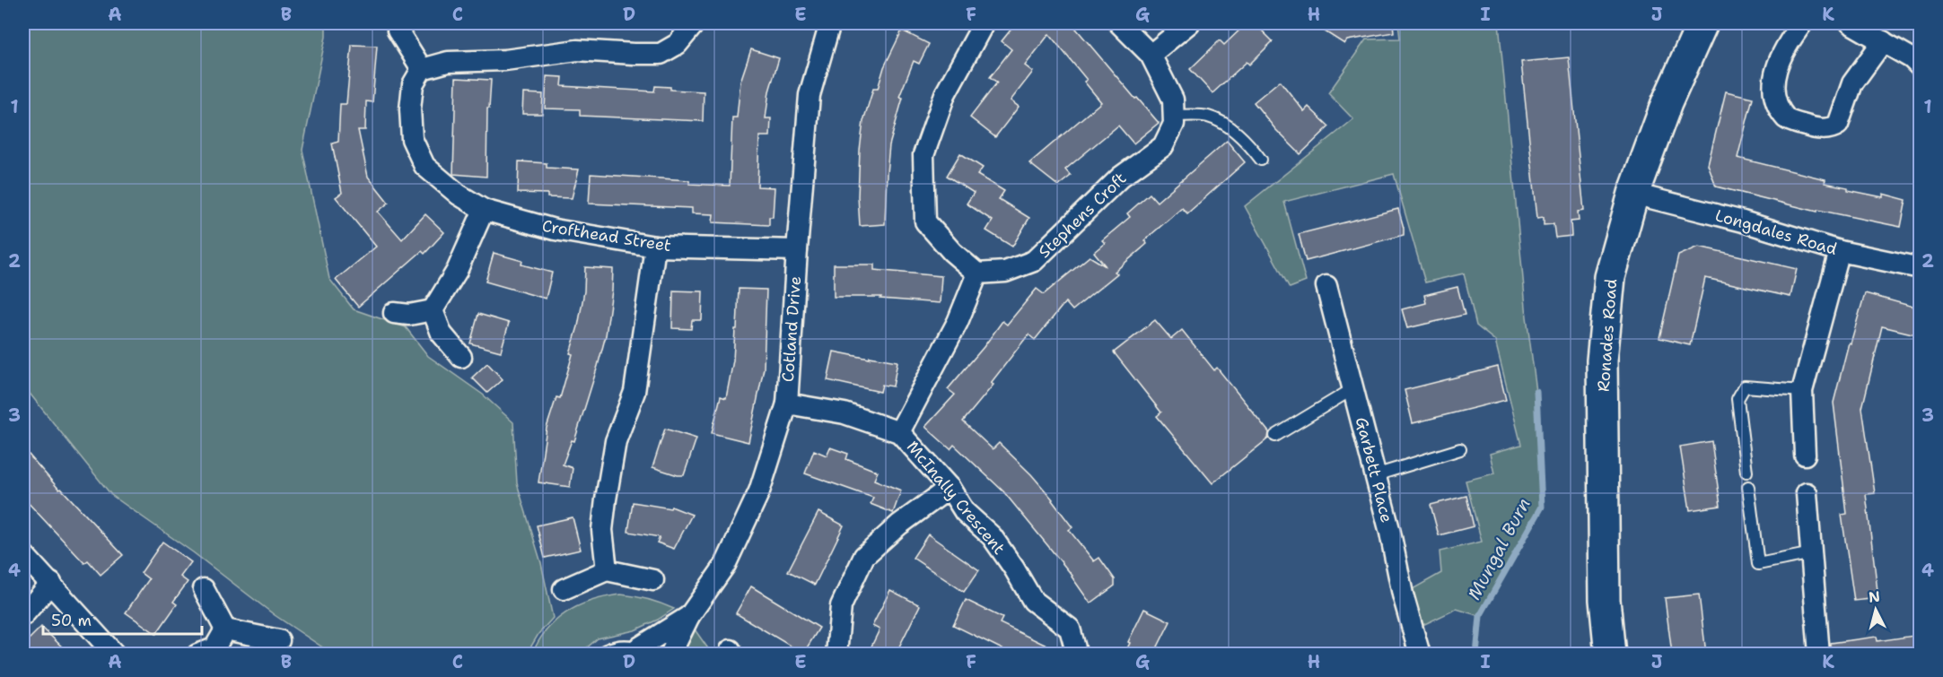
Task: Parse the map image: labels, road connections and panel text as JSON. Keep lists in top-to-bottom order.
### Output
{
  "streets": {
    "main road": ["Ronades Road"],
    "street": [
      "Stephens Croft",
      "Longdales Road",
      "Crofthead Street",
      "Cotland Drive",
      "Garbett Place",
      "McInally Crescent"
    ]
  },
  "crossings": [
    ["Longdales Road", "Ronades Road"],
    ["Crofthead Street", "Cotland Drive"],
    ["Cotland Drive", "McInally Crescent"]
  ],
  "water": ["Mungal Burn"],
  "scale_bar": "50 m",
  "north": "top",
  "grid": {
    "columns": [
      "A",
      "B",
      "C",
      "D",
      "E",
      "F",
      "G",
      "H",
      "I",
      "J",
      "K"
    ],
    "rows": [
      "1",
      "2",
      "3",
      "4"
    ]
  }
}
